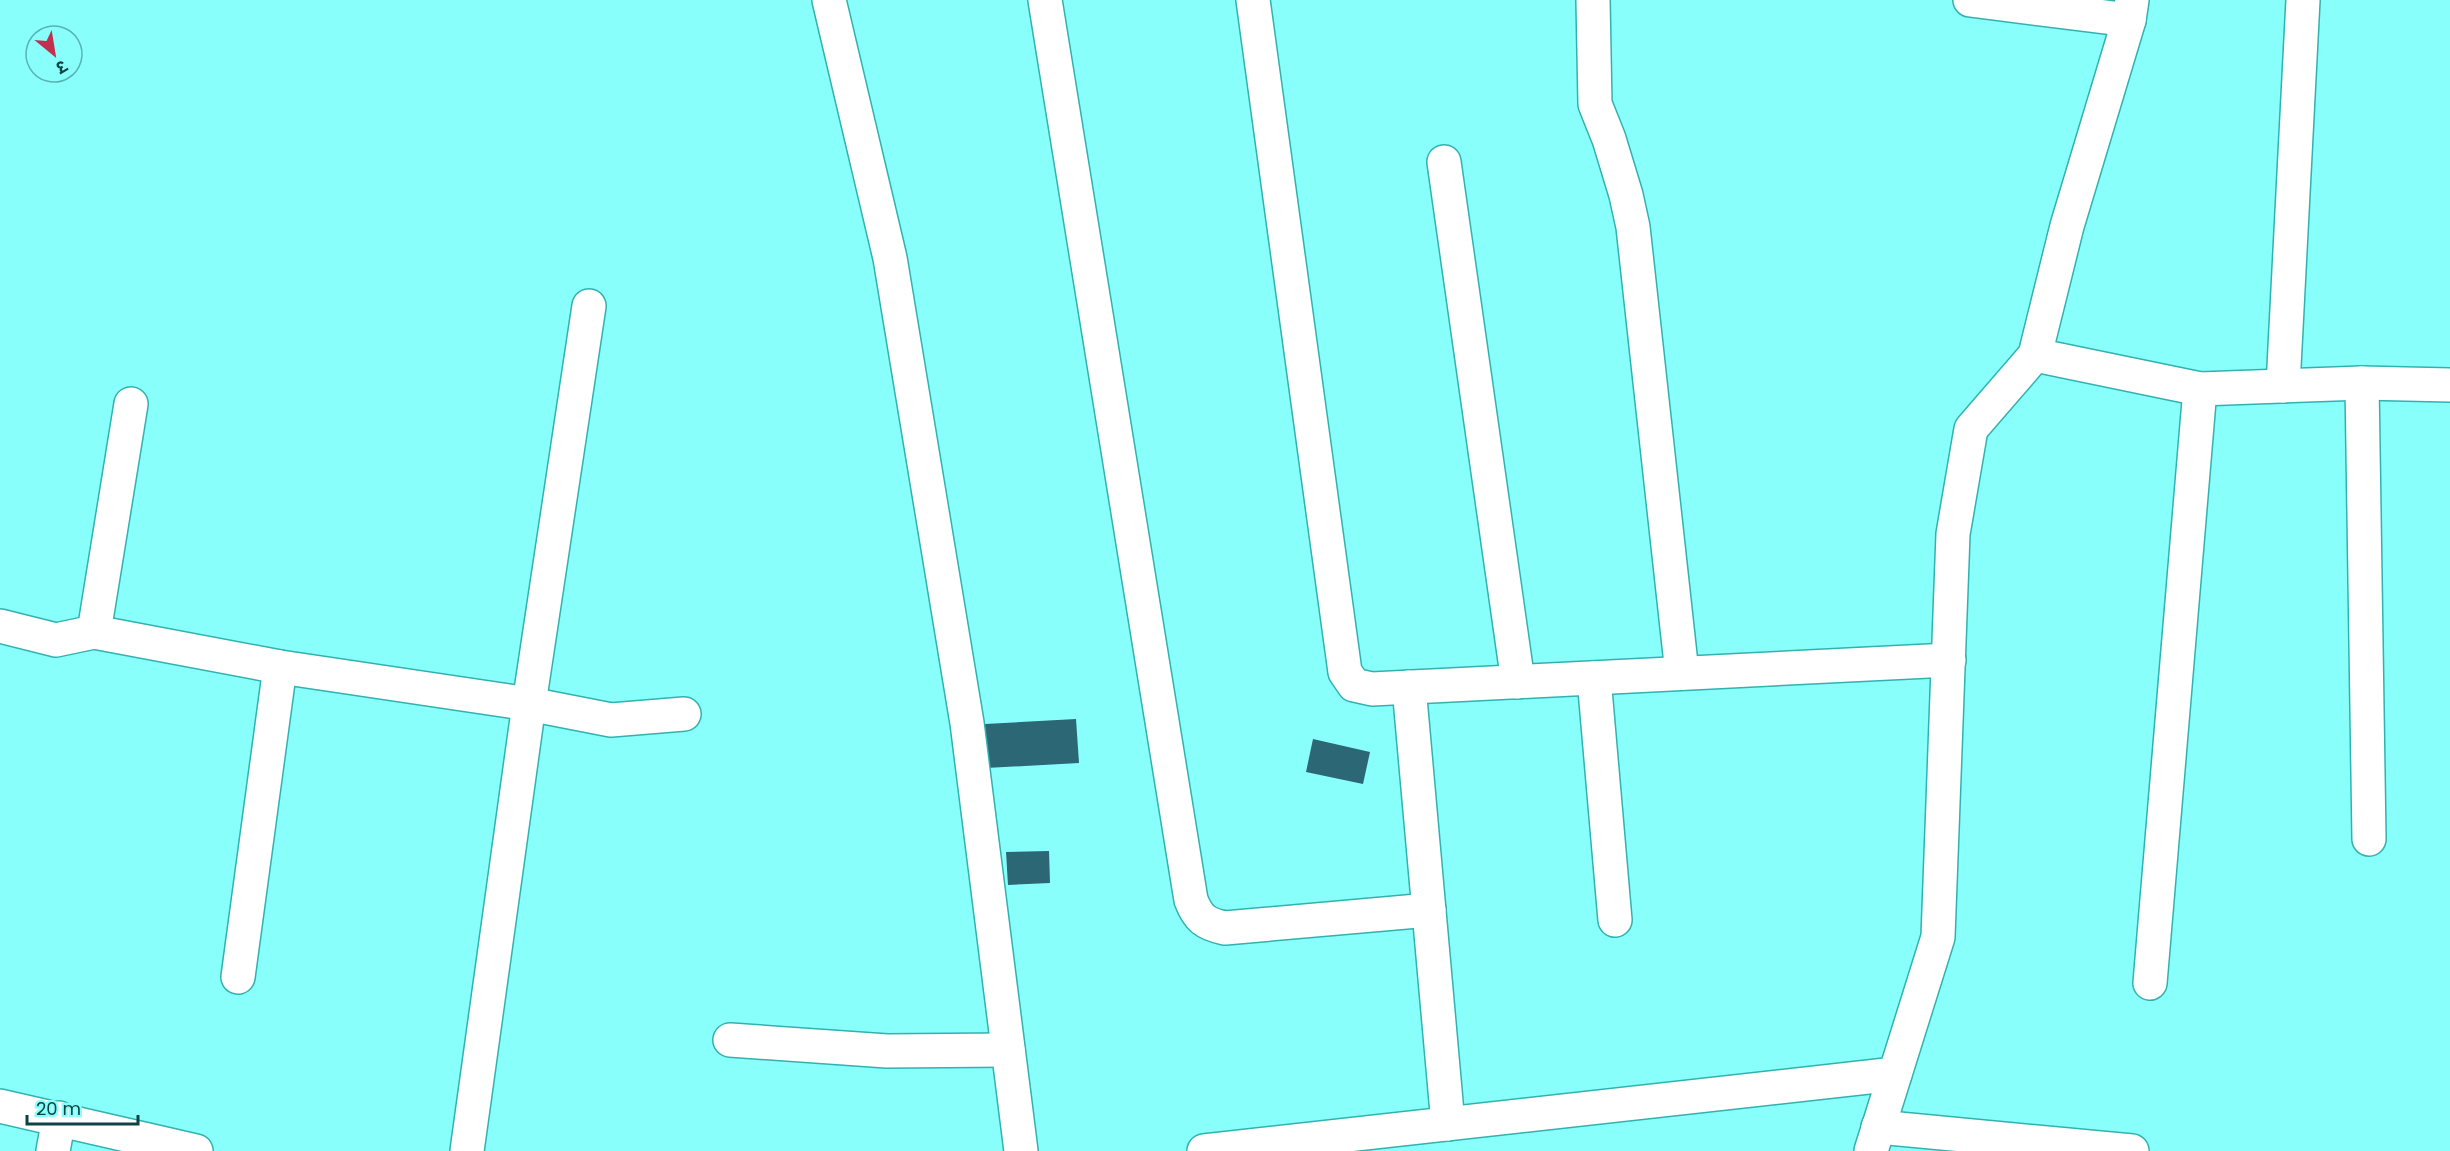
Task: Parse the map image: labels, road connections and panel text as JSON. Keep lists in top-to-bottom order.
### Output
{
  "scale_bar": "20 m",
  "north": "bottom right"
}
